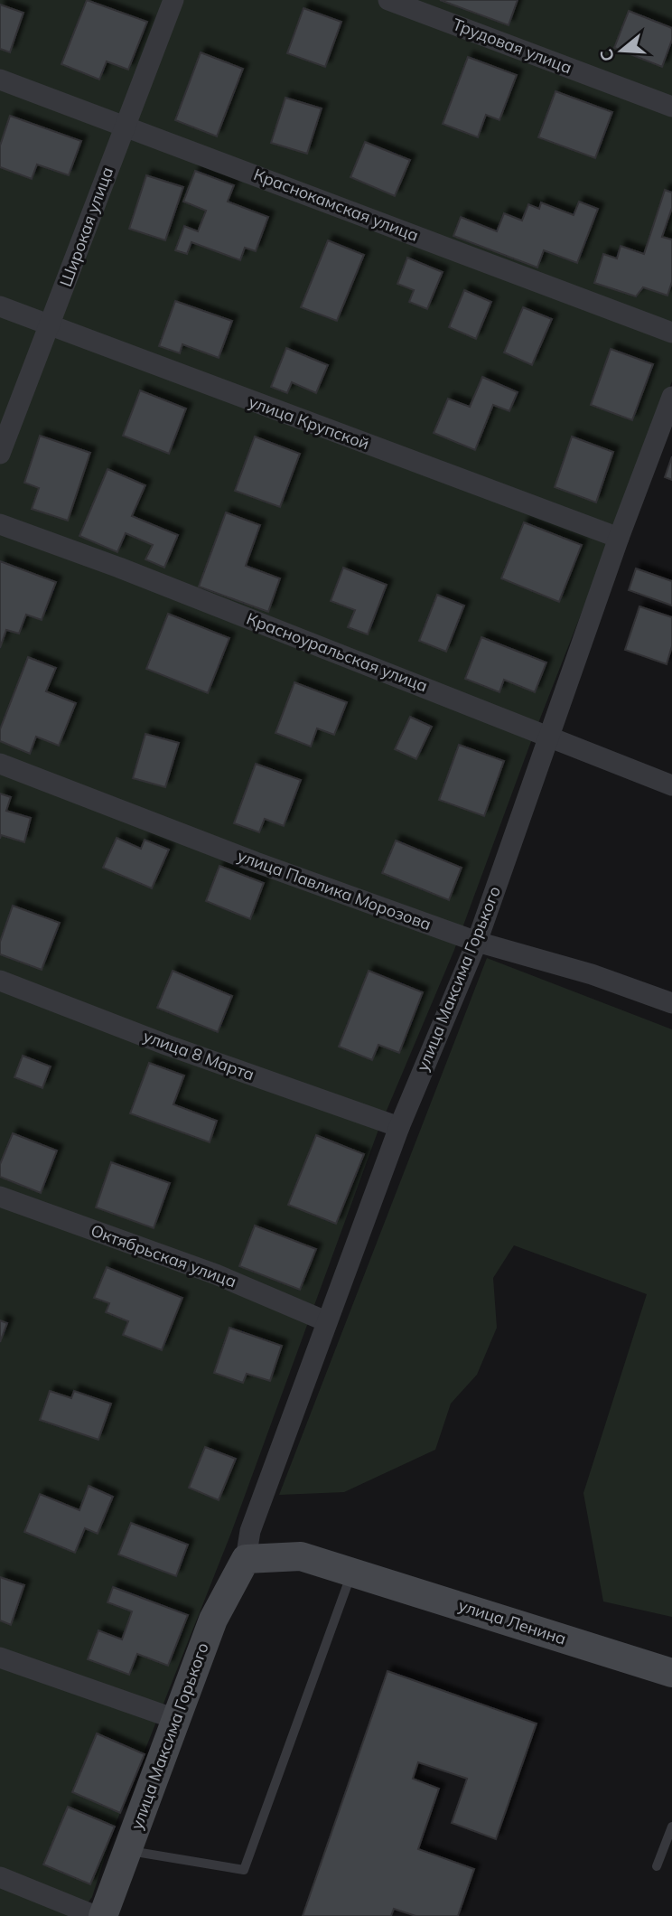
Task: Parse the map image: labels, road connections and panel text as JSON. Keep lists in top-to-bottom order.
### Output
{
  "streets": {
    "street": [
      "Трудовая улица",
      "Краснокамская улица",
      "Широкая улица",
      "улица Крупской",
      "Красноуральская улица",
      "улица Павлика Морозова",
      "улица Максима Горького",
      "улица 8 Марта",
      "Октябрьская улица",
      "улица Ленина"
    ]
  },
  "crossings": [
    ["Краснокамская улица", "Широкая улица"],
    ["Широкая улица", "улица Крупской"],
    ["улица Крупской", "улица Максима Горького"],
    ["Красноуральская улица", "улица Максима Горького"],
    ["улица Павлика Морозова", "улица Максима Горького"],
    ["улица Максима Горького", "улица 8 Марта"],
    ["улица Максима Горького", "Октябрьская улица"]
  ],
  "north": "left"
}
